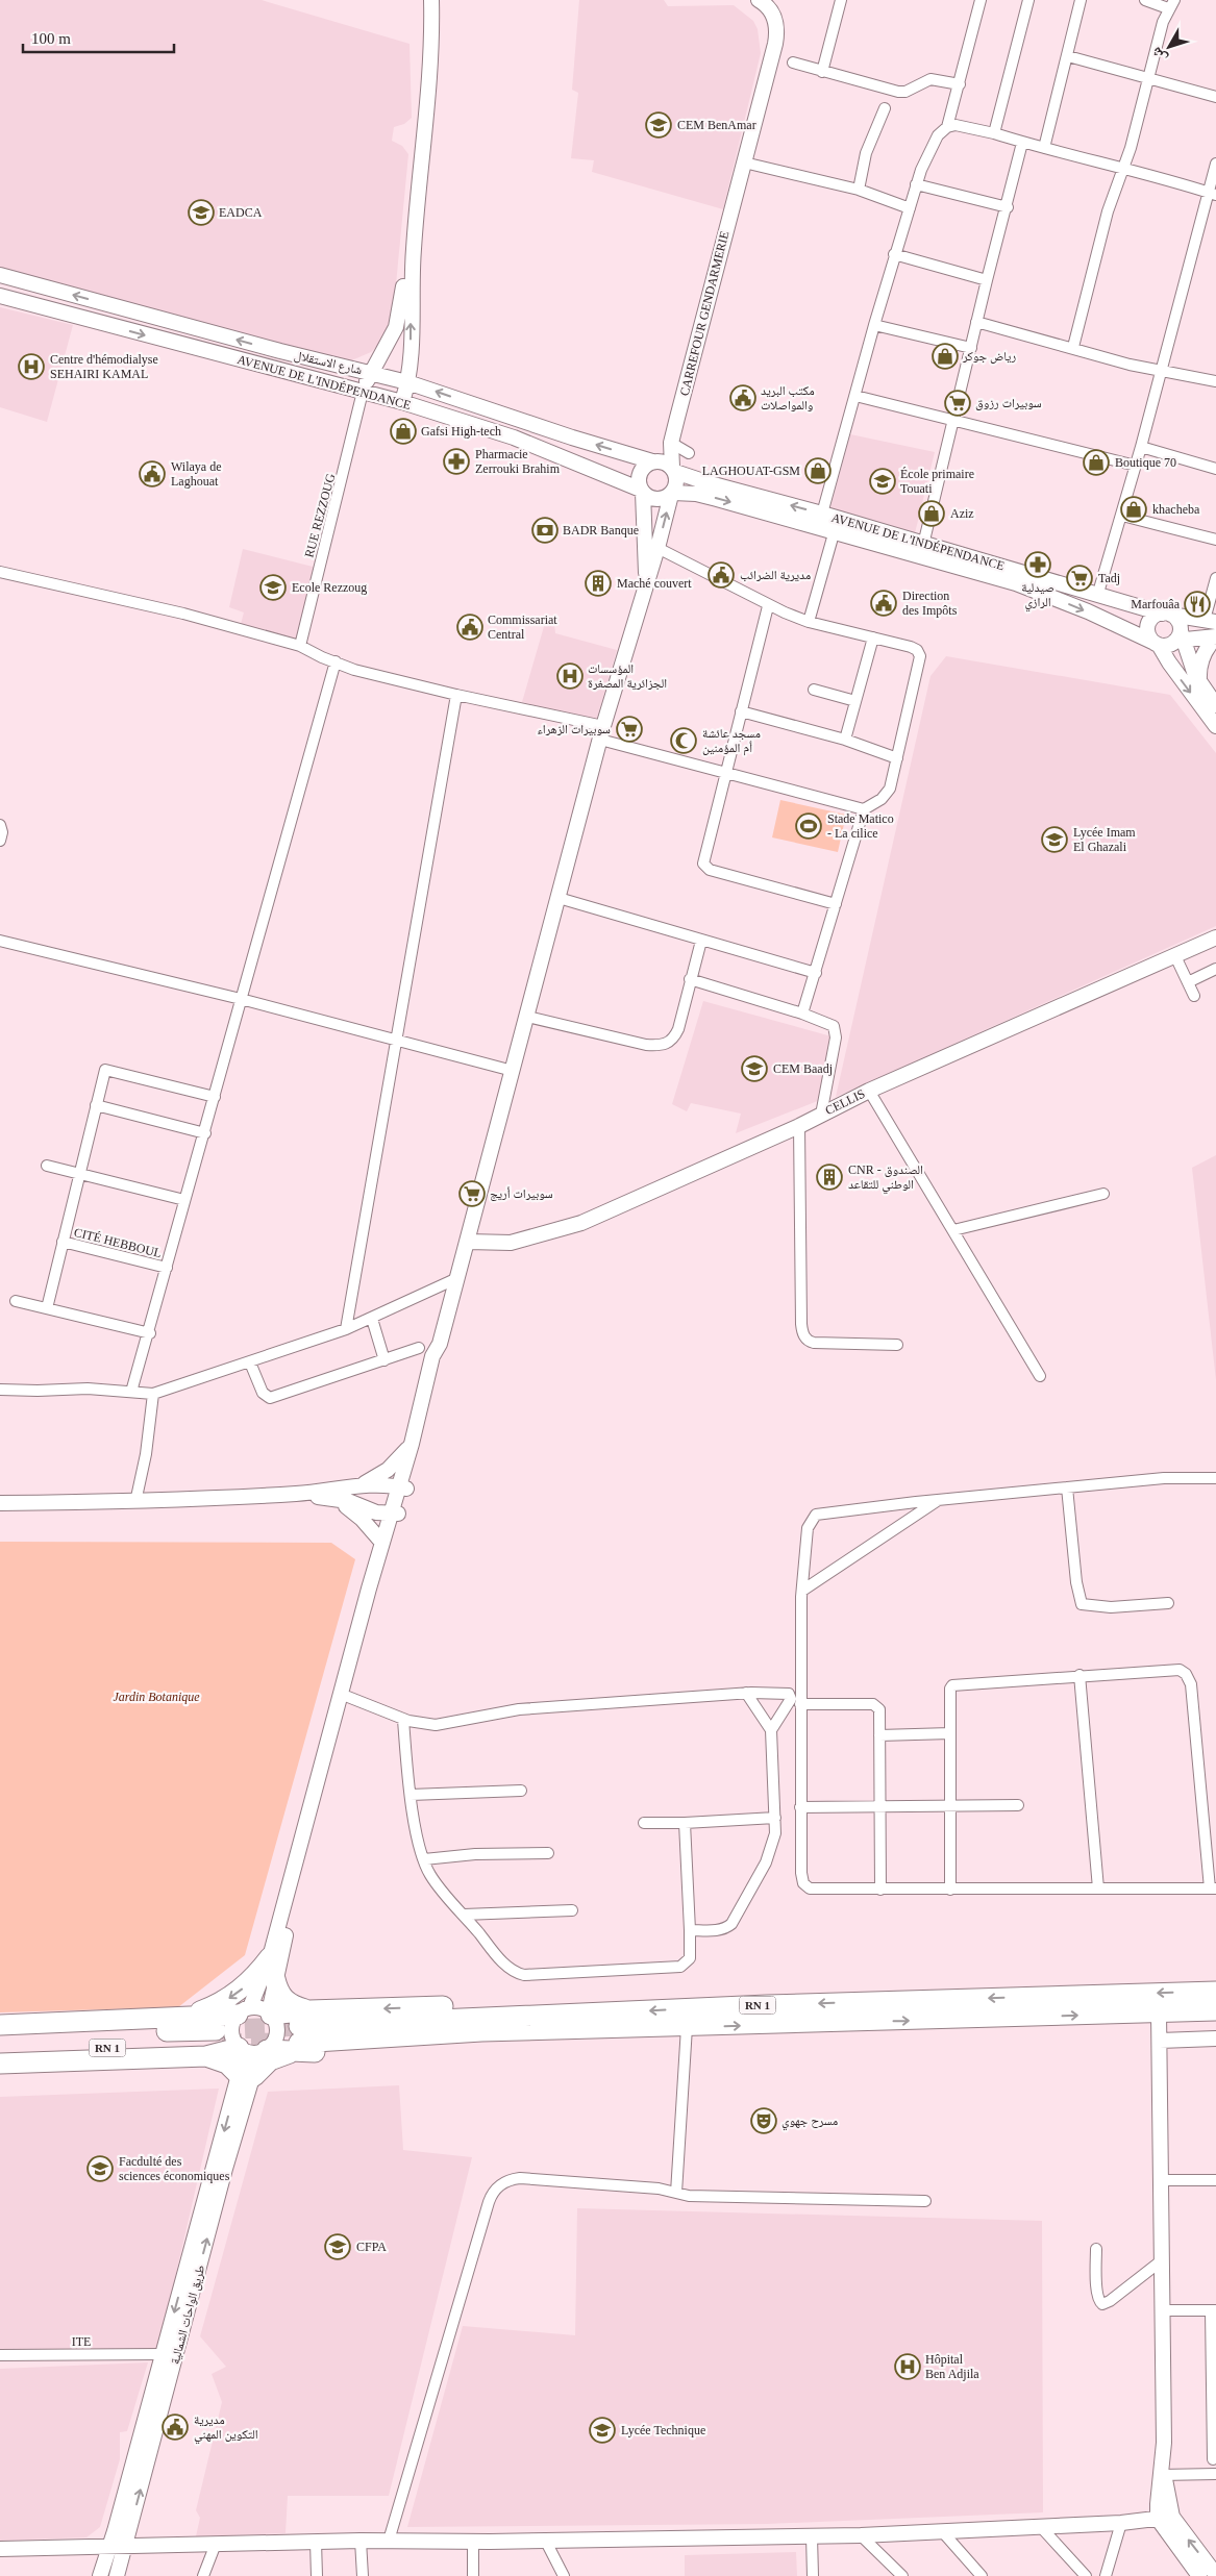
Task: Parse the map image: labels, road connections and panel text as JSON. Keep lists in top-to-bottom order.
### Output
{
  "streets": {
    "highway": ["RN 1"],
    "main road": [
      "CARREFOUR GENDARMERIE",
      "شارع الاستقلال",
      "AVENUE DE L'INDÉPENDANCE",
      "CELLIS",
      "طريق الواحات الشمالية"
    ],
    "street": ["RUE REZZOUG", "CITÉ HEBBOUL", "ITE"]
  },
  "crossings": [
    ["CARREFOUR GENDARMERIE", "شارع الاستقلال"],
    ["CARREFOUR GENDARMERIE", "AVENUE DE L'INDÉPENDANCE"],
    ["CARREFOUR GENDARMERIE", "CELLIS"],
    ["شارع الاستقلال", "AVENUE DE L'INDÉPENDANCE"],
    ["AVENUE DE L'INDÉPENDANCE", "RUE REZZOUG"],
    ["طريق الواحات الشمالية", "ITE"]
  ],
  "one_way": ["شارع الاستقلال"],
  "parks": ["Jardin Botanique"],
  "places": {
    "school or university": [
      "CEM BenAmar",
      "EADCA",
      "École primaire Touati",
      "Ecole Rezzoug",
      "Lycée Imam El Ghazali",
      "CEM Baadj",
      "Facdulté des sciences économiques",
      "CFPA",
      "Lycée Technique"
    ],
    "shop": [
      "رياض جوكر",
      "Gafsi High-tech",
      "Boutique 70",
      "LAGHOUAT-GSM",
      "khacheba",
      "Aziz"
    ],
    "hospital": ["Centre d'hémodialyse SEHAIRI KAMAL", "المؤسسات الجزائرية المصغرة", "Hôpital Ben Adjila"],
    "public building": [
      "مكتب البريد والمواصلات",
      "Wilaya de Laghouat",
      "مديرية الضرائب",
      "Direction des Impôts",
      "Commissariat Central",
      "مديرية التكوين المهني"
    ],
    "supermarket": [
      "سوبيرات رزوق",
      "Tadj",
      "سوبيرات الزهراء",
      "سوبيرات أريج"
    ],
    "pharmacy": ["Pharmacie Zerrouki Brahim", "صيدلية الرازي"],
    "bank": ["BADR Banque"],
    "building": ["Maché couvert", "CNR - الصندوق الوطني للتقاعد"],
    "restaurant": ["Marfouâa"],
    "mosque": ["مسجد عائشة أم المؤمنين"],
    "sports": ["Stade Matico - La cilice"],
    "theatre": ["مسرح جهوي"]
  },
  "scale_bar": "100 m",
  "north": "bottom left"
}
